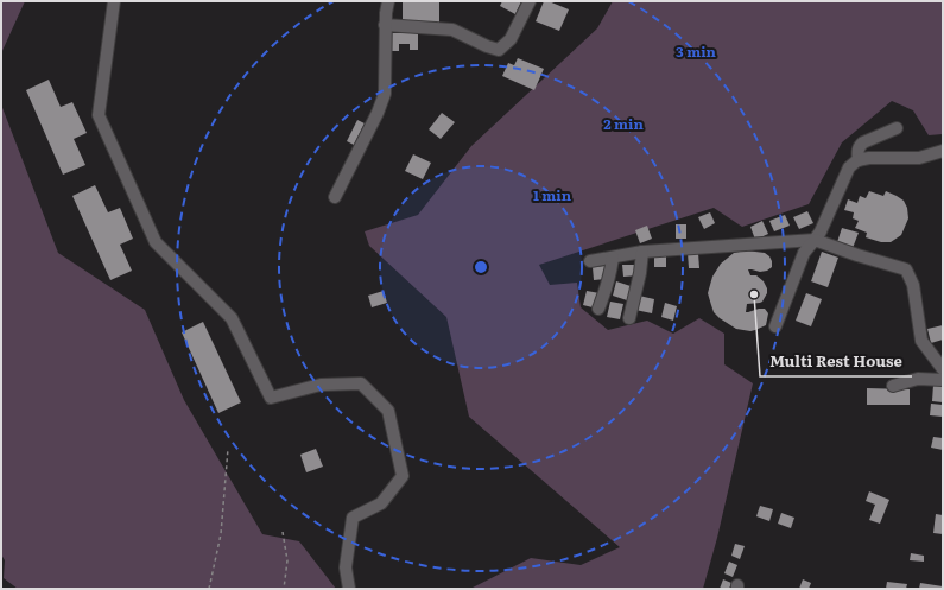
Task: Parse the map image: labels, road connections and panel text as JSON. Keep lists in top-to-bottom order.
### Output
{
  "places": ["Multi Rest House"],
  "rings": ["3 min", "2 min", "1 min"]
}
